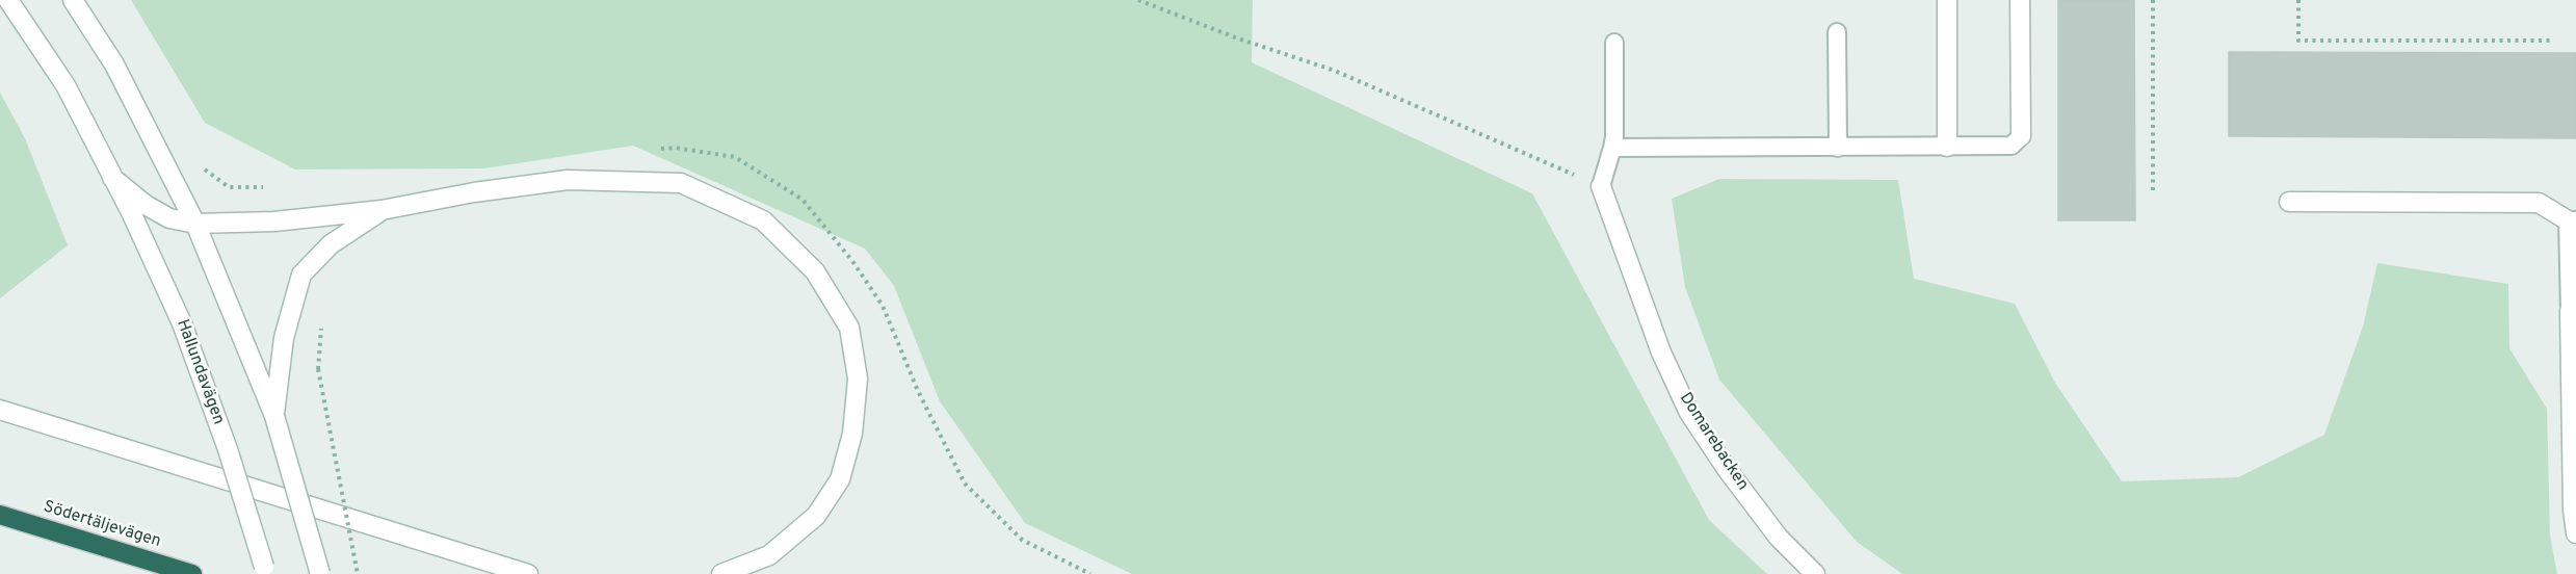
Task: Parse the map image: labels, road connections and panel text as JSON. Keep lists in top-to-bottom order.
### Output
{
  "streets": {
    "highway": ["Södertäljevägen"],
    "main road": ["Hallundavägen", "Domarebacken"]
  }
}
